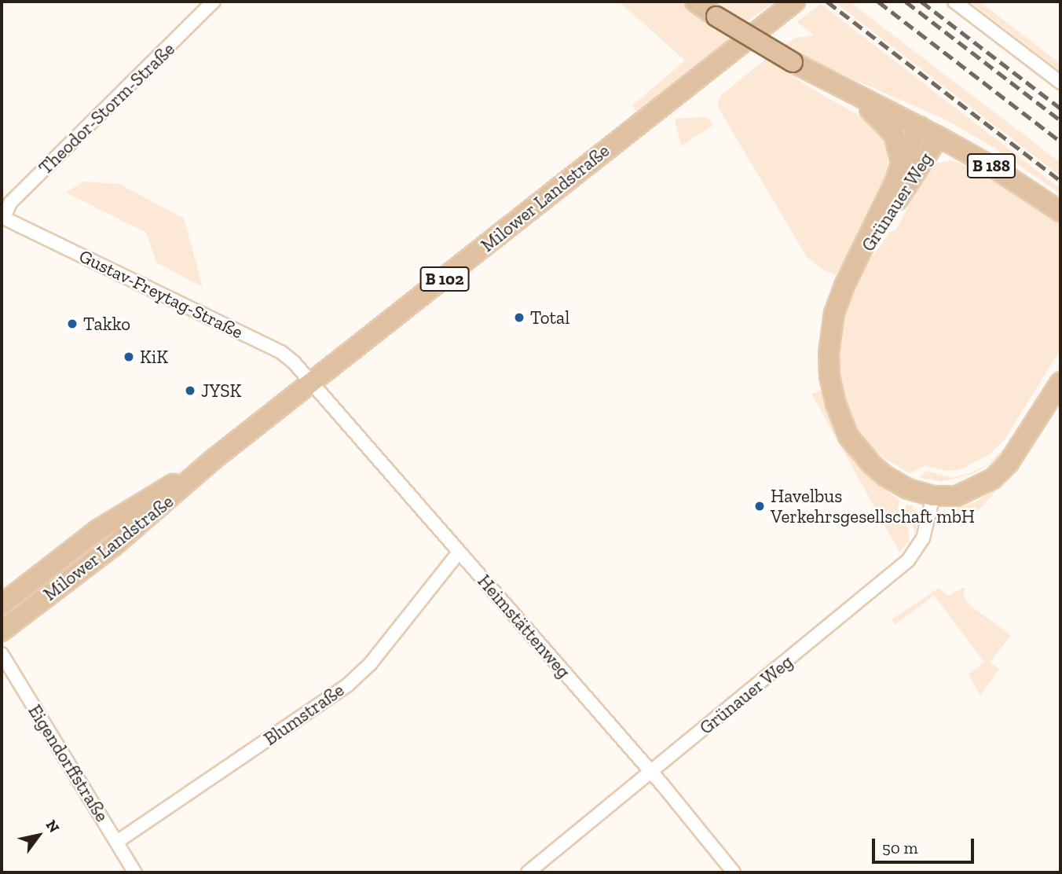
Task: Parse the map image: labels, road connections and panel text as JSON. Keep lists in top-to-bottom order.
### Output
{
  "streets": {
    "main road": [
      "B 188",
      "Milower Landstraße",
      "Grünauer Weg",
      "B 102"
    ],
    "street": [
      "Theodor-Storm-Straße",
      "Gustav-Freytag-Straße",
      "Heimstättenweg",
      "Blumstraße",
      "Eigendorffstraße"
    ]
  },
  "crossings": [
    ["Theodor-Storm-Straße", "Gustav-Freytag-Straße"],
    ["B 188", "Grünauer Weg"],
    ["Milower Landstraße", "Gustav-Freytag-Straße"],
    ["Milower Landstraße", "Heimstättenweg"],
    ["Grünauer Weg", "Heimstättenweg"],
    ["Gustav-Freytag-Straße", "Heimstättenweg"],
    ["Heimstättenweg", "Blumstraße"],
    ["Blumstraße", "Eigendorffstraße"]
  ],
  "places": [
    "Total",
    "Takko",
    "KiK",
    "JYSK",
    "Havelbus Verkehrsgesellschaft mbH"
  ],
  "scale_bar": "50 m",
  "north": "top right"
}
